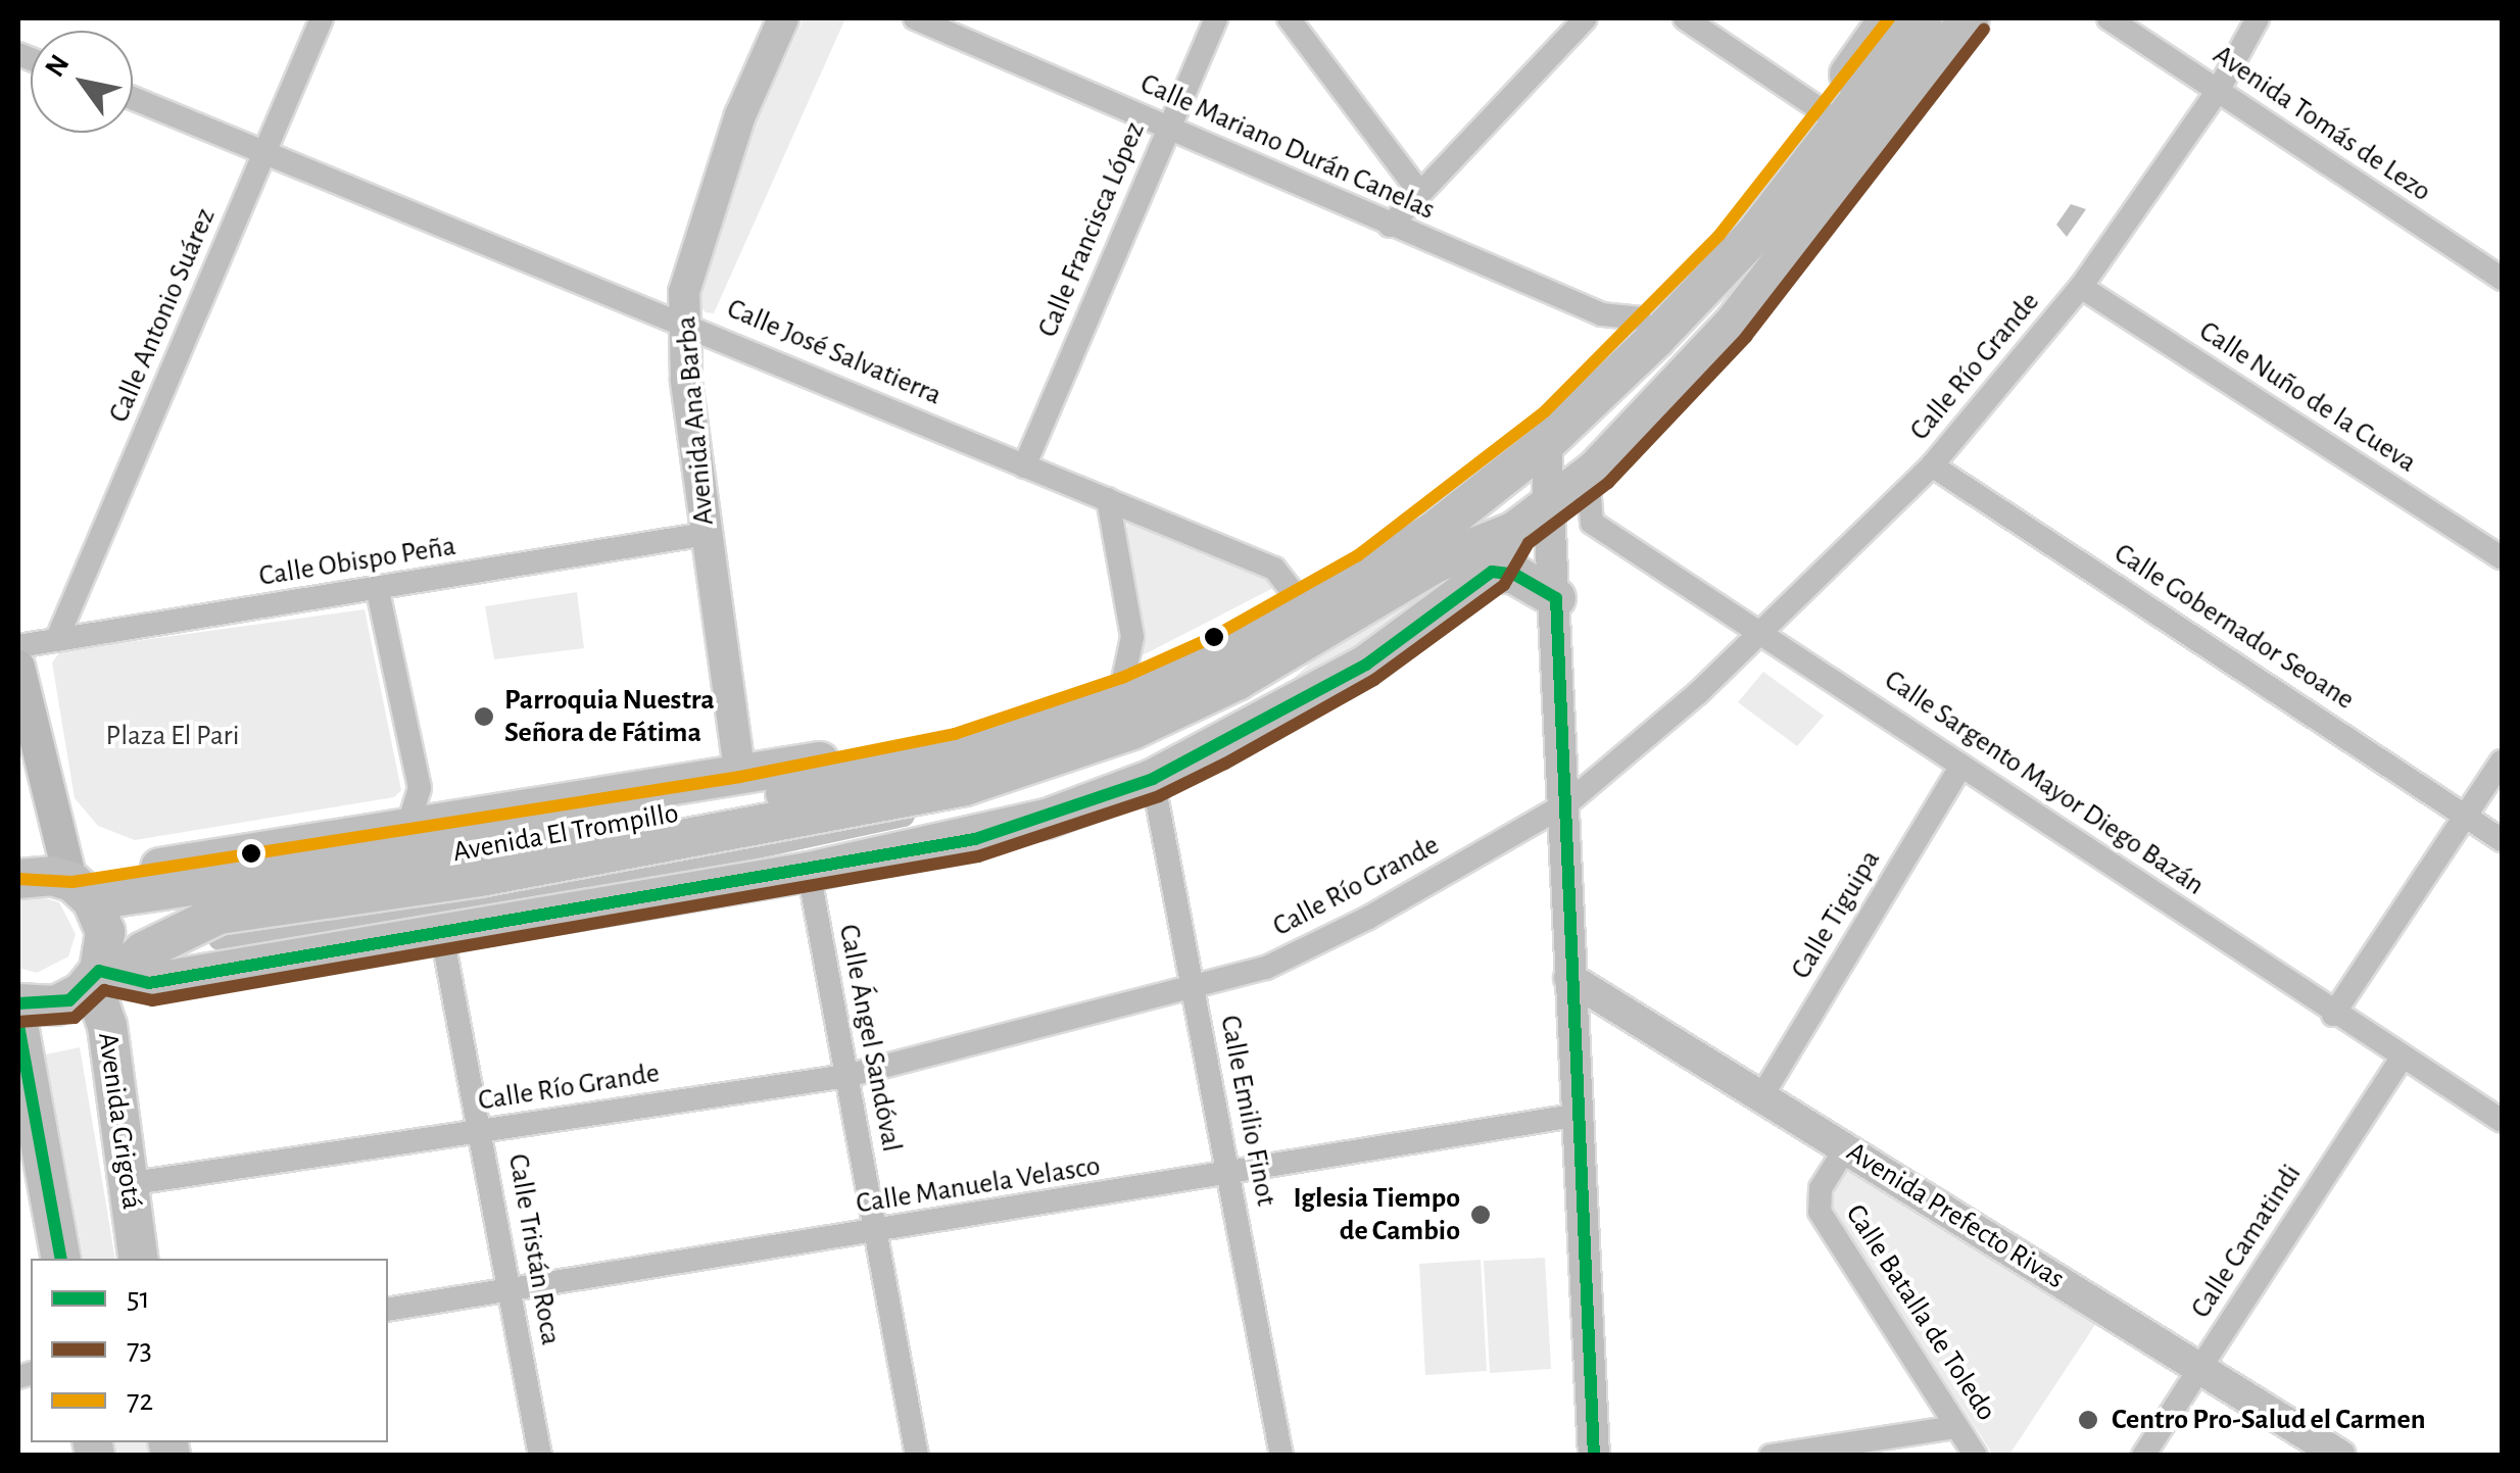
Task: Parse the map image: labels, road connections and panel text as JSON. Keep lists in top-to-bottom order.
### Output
{
  "streets": {
    "main road": ["Avenida El Trompillo", "Avenida Grigotá"],
    "street": [
      "Avenida Tomás de Lezo",
      "Calle Mariano Durán Canelas",
      "Calle Francisca López",
      "Calle Antonio Suárez",
      "Calle José Salvatierra",
      "Calle Río Grande",
      "Calle Nuño de la Cueva",
      "Avenida Ana Barba",
      "Calle Obispo Peña",
      "Calle Gobernador Seoane",
      "Calle Sargento Mayor Diego Bazán",
      "Calle Tiguipa",
      "Calle Ángel Sandóval",
      "Calle Emilio Finot",
      "Calle Manuela Velasco",
      "Avenida Prefecto Rivas",
      "Calle Camatindi",
      "Calle Tristán Roca",
      "Calle Batalla de Toledo"
    ]
  },
  "crossings": [
    ["Avenida Tomás de Lezo", "Calle Río Grande"],
    ["Calle Mariano Durán Canelas", "Calle Francisca López"],
    ["Calle Mariano Durán Canelas", "Avenida El Trompillo"],
    ["Calle Francisca López", "Calle José Salvatierra"],
    ["Calle Antonio Suárez", "Calle José Salvatierra"],
    ["Calle Antonio Suárez", "Calle Obispo Peña"],
    ["Calle José Salvatierra", "Avenida Ana Barba"],
    ["Calle José Salvatierra", "Avenida El Trompillo"],
    ["Calle Río Grande", "Calle Nuño de la Cueva"],
    ["Calle Río Grande", "Calle Gobernador Seoane"],
    ["Calle Río Grande", "Calle Sargento Mayor Diego Bazán"],
    ["Calle Río Grande", "Calle Ángel Sandóval"],
    ["Calle Río Grande", "Calle Emilio Finot"],
    ["Calle Río Grande", "Avenida Grigotá"],
    ["Calle Río Grande", "Calle Tristán Roca"],
    ["Avenida Ana Barba", "Calle Obispo Peña"],
    ["Avenida Ana Barba", "Avenida El Trompillo"],
    ["Calle Sargento Mayor Diego Bazán", "Avenida El Trompillo"],
    ["Calle Sargento Mayor Diego Bazán", "Calle Tiguipa"],
    ["Calle Sargento Mayor Diego Bazán", "Calle Camatindi"],
    ["Avenida El Trompillo", "Calle Ángel Sandóval"],
    ["Avenida El Trompillo", "Calle Emilio Finot"],
    ["Avenida El Trompillo", "Avenida Grigotá"],
    ["Avenida El Trompillo", "Calle Tristán Roca"],
    ["Calle Tiguipa", "Avenida Prefecto Rivas"],
    ["Calle Ángel Sandóval", "Calle Manuela Velasco"],
    ["Calle Emilio Finot", "Calle Manuela Velasco"],
    ["Calle Manuela Velasco", "Calle Tristán Roca"],
    ["Avenida Prefecto Rivas", "Calle Camatindi"],
    ["Avenida Prefecto Rivas", "Calle Batalla de Toledo"]
  ],
  "parks": ["Plaza El Pari"],
  "places": ["Parroquia Nuestra Señora de Fátima", "Iglesia Tiempo de Cambio", "Centro Pro-Salud el Carmen"],
  "lines": ["transit line 72", "transit line 73", "transit line 51"],
  "legend": ["51", "73", "72"],
  "north": "top left"
}
